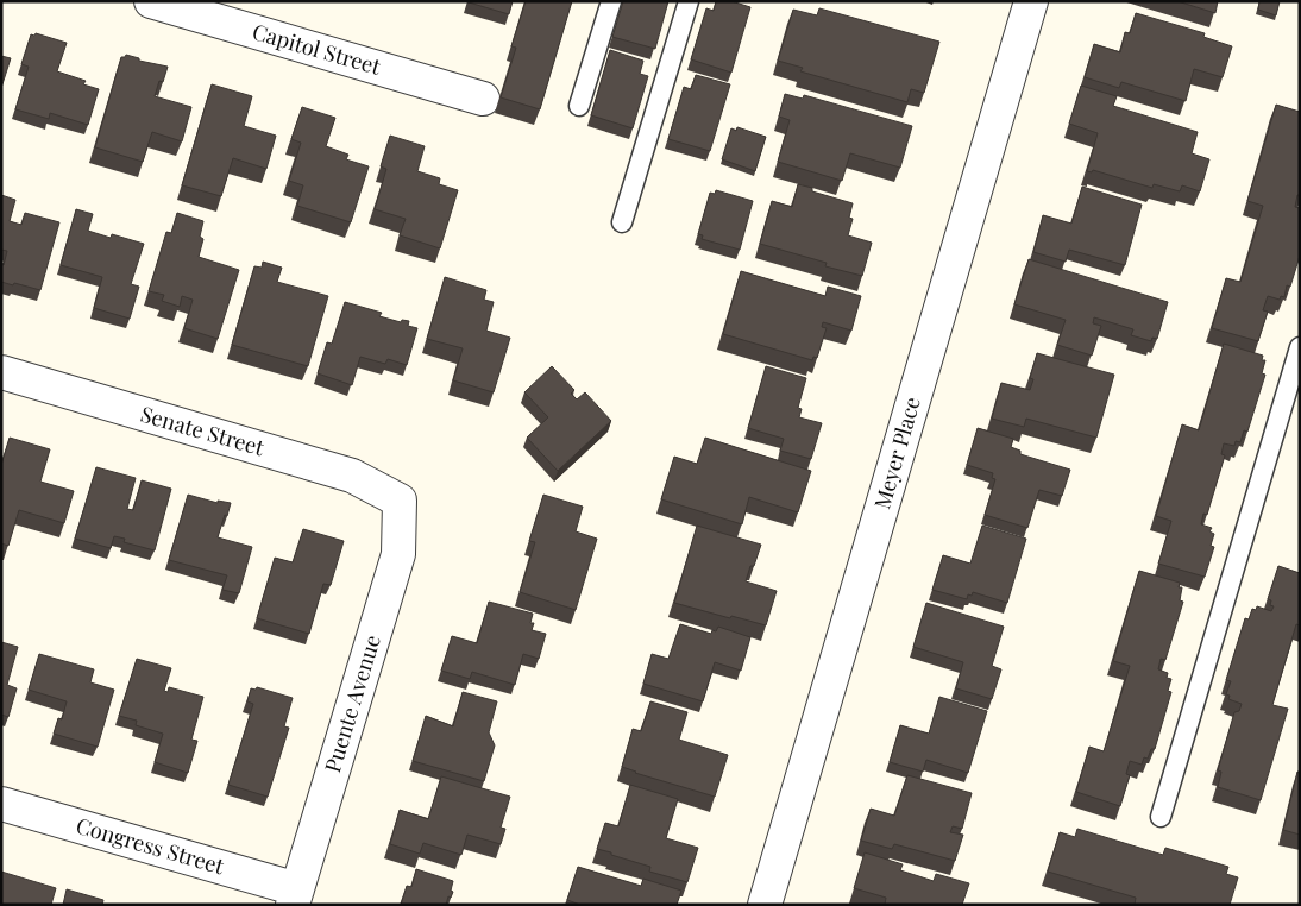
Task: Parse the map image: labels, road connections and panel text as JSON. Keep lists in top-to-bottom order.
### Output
{
  "streets": {
    "street": [
      "Capitol Street",
      "Senate Street",
      "Meyer Place",
      "Puente Avenue",
      "Congress Street"
    ]
  },
  "crossings": [
    ["Senate Street", "Puente Avenue"],
    ["Puente Avenue", "Congress Street"]
  ]
}
